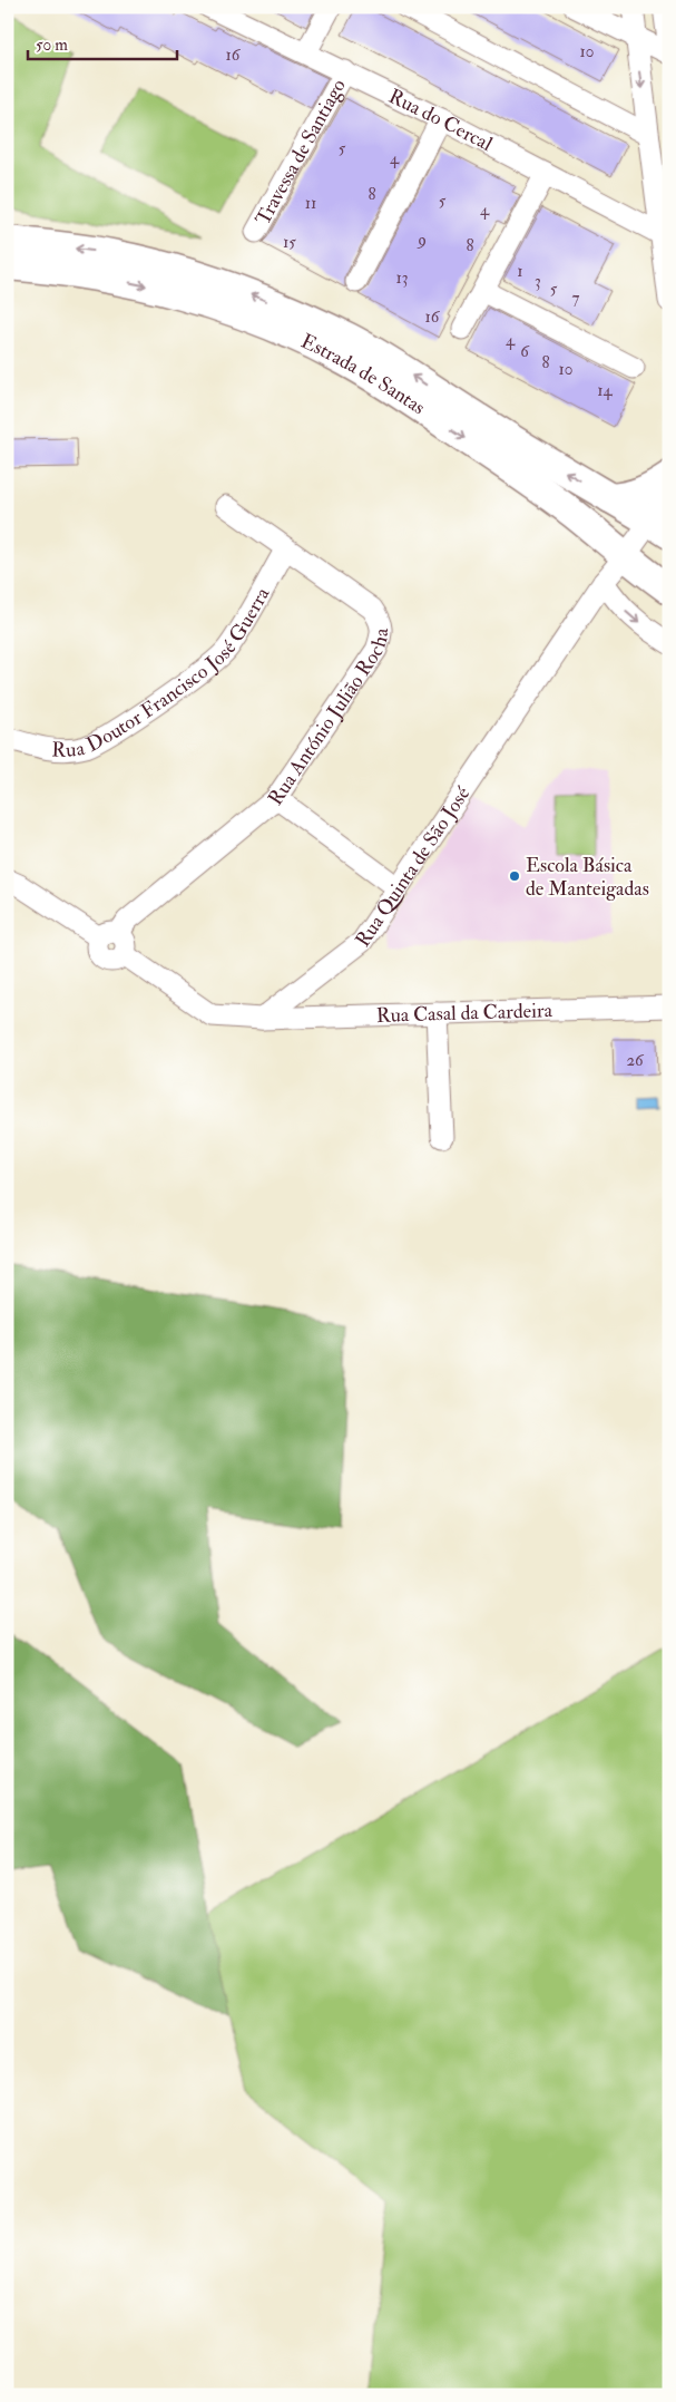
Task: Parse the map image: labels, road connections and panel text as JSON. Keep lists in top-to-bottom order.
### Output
{
  "streets": {
    "main road": ["Estrada de Santas"],
    "street": [
      "Rua do Cercal",
      "Travessa de Santiago",
      "Rua Doutor Francisco José Guerra",
      "Rua António Julião Rocha",
      "Rua Quinta de São José",
      "Rua Casal da Cardeira"
    ]
  },
  "crossings": [
    ["Rua do Cercal", "Travessa de Santiago"],
    ["Estrada de Santas", "Rua Quinta de São José"],
    ["Rua Doutor Francisco José Guerra", "Rua António Julião Rocha"],
    ["Rua Quinta de São José", "Rua Casal da Cardeira"]
  ],
  "places": ["Escola Básica de Manteigadas"],
  "house_numbers": [
    "10",
    "16",
    "5",
    "4",
    "8",
    "5",
    "11",
    "4",
    "9",
    "15",
    "8",
    "1",
    "13",
    "3",
    "5",
    "7",
    "16",
    "4",
    "6",
    "8",
    "10",
    "14",
    "26"
  ],
  "scale_bar": "50 m"
}
